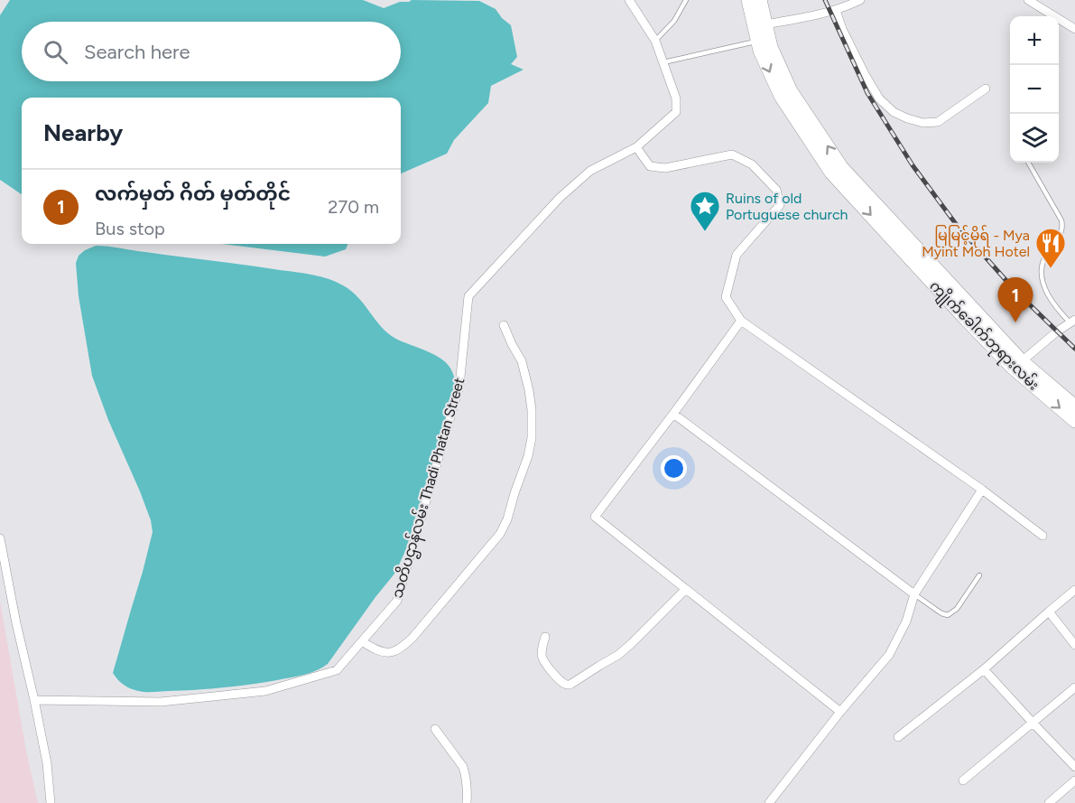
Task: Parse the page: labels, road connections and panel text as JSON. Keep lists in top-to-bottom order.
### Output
{
  "streets": {
    "main road": ["ကျိုက်ခေါက်ဘုရားလမ်း"],
    "street": ["သတိပဌာန်လမ်း Thadi Phatan Street"]
  },
  "places": {
    "place": ["Ruins of old Portuguese church"],
    "restaurant": ["မြမြင့်မိုရ် - Mya Myint Moh Hotel"]
  },
  "page": {
    "map_buttons": ["+", "−"],
    "search": "Search here",
    "heading": "Nearby",
    "list": [
      {
        "mark": "1",
        "name": "လက်မှတ် ဂိတ် မှတ်တိုင်",
        "note": "Bus stop",
        "value": "270 m"
      }
    ],
    "pins": "1"
  }
}
